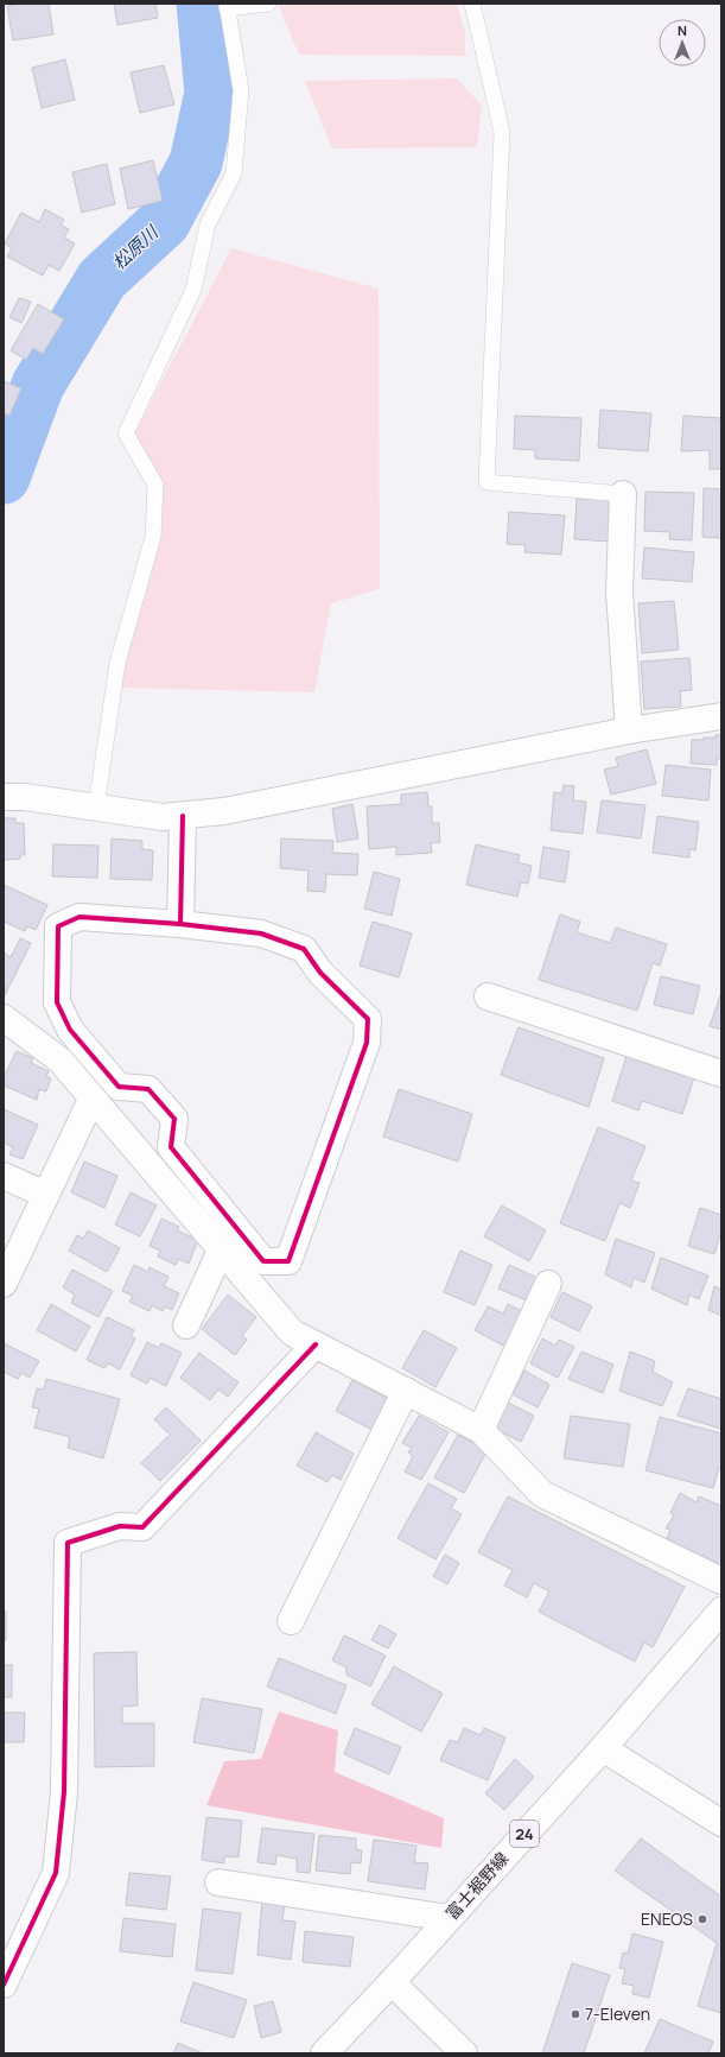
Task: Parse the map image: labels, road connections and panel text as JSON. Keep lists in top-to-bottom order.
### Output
{
  "streets": {
    "street": ["24", "富士裾野線"]
  },
  "water": ["松原川"],
  "places": ["ENEOS", "7-Eleven"],
  "north": "top"
}
